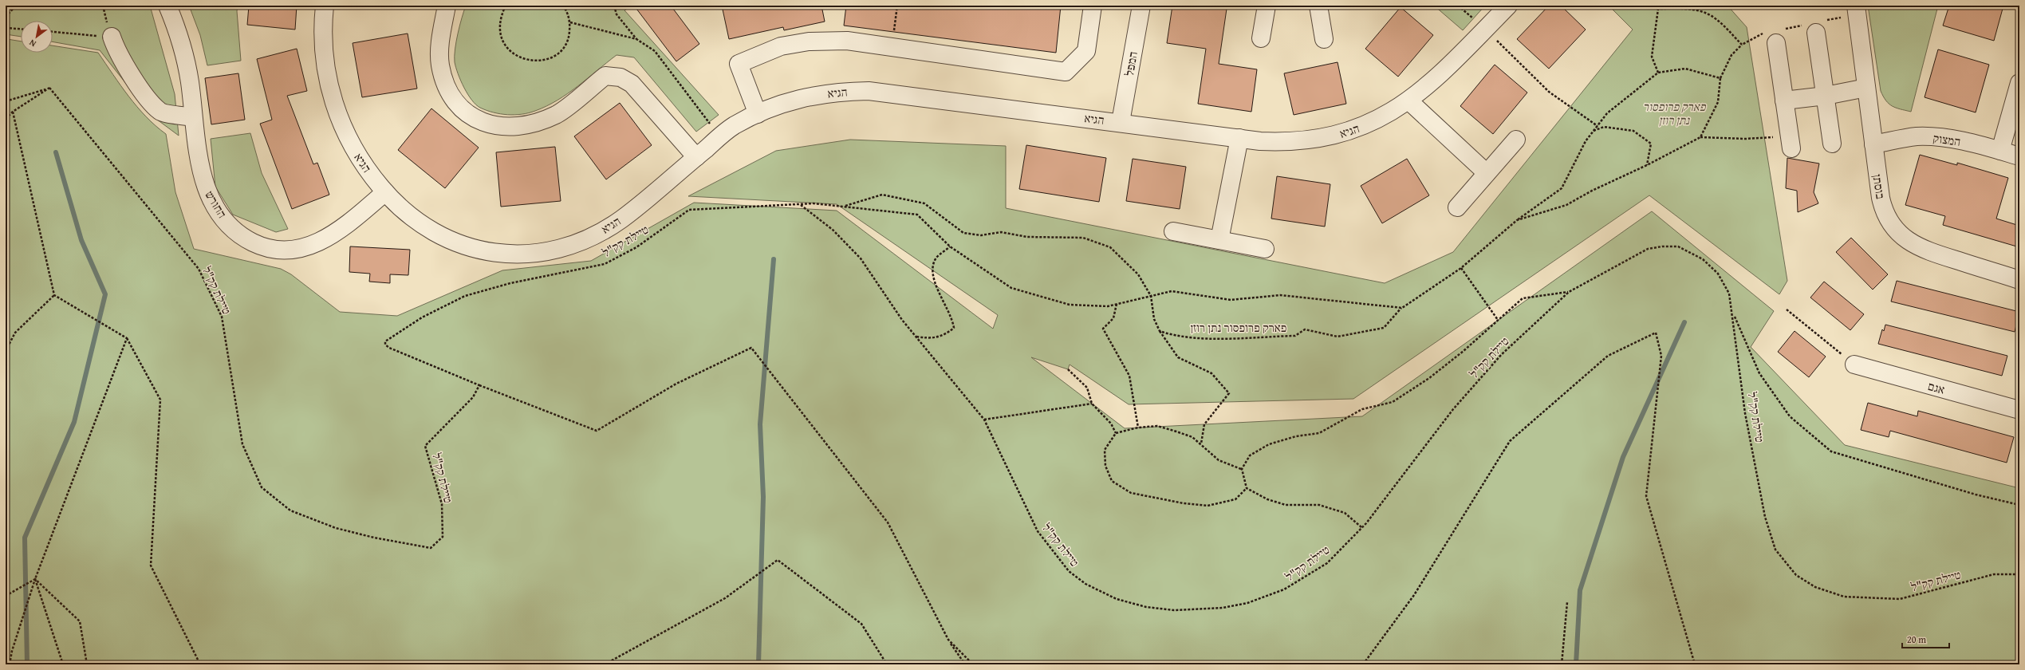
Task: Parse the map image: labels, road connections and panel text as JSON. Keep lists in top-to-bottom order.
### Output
{
  "streets": {
    "street": [
      "המפל",
      "הגיא",
      "המצוק",
      "בוסתן",
      "החורש",
      "אגם"
    ],
    "path": ["טיילת קק\"ל", "פארק פרופסור נתן רוזן"]
  },
  "crossings": [
    ["המפל", "הגיא"],
    ["הגיא", "החורש"],
    ["המצוק", "בוסתן"]
  ],
  "parks": ["פארק פרופסור נתן רוזן"],
  "scale_bar": "20 m",
  "north": "bottom left"
}
